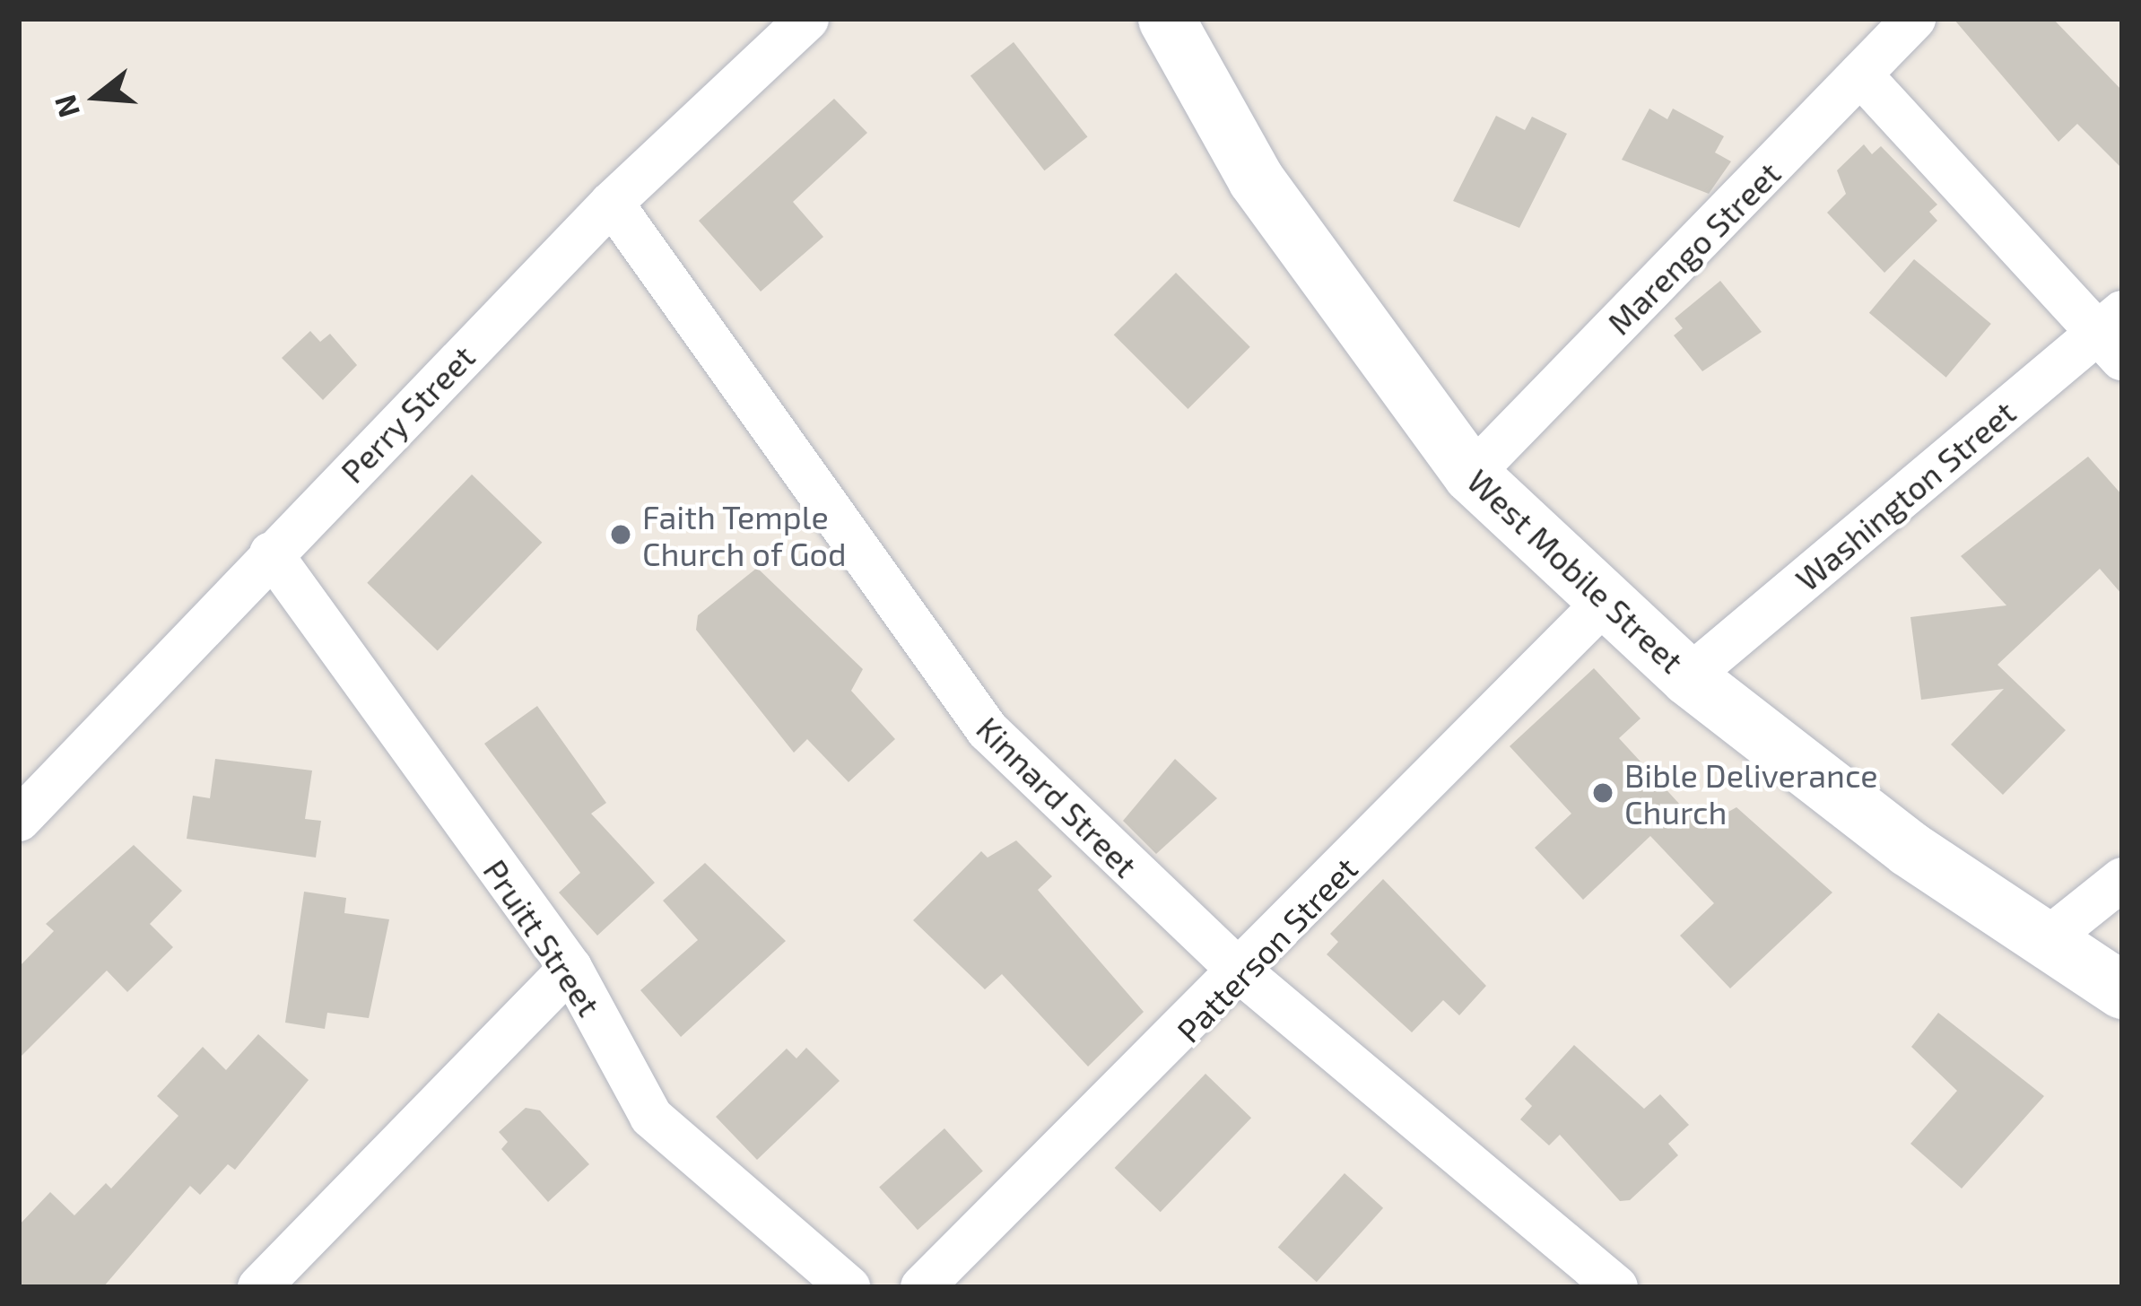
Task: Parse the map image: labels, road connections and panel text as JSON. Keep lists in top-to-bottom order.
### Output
{
  "streets": {
    "street": [
      "Marengo Street",
      "Perry Street",
      "Washington Street",
      "West Mobile Street",
      "Kinnard Street",
      "Pruitt Street",
      "Patterson Street"
    ]
  },
  "crossings": [
    ["Marengo Street", "West Mobile Street"],
    ["Perry Street", "Kinnard Street"],
    ["Perry Street", "Pruitt Street"],
    ["Washington Street", "West Mobile Street"],
    ["West Mobile Street", "Patterson Street"],
    ["Kinnard Street", "Patterson Street"]
  ],
  "places": ["Faith Temple Church of God", "Bible Deliverance Church"],
  "north": "left"
}
